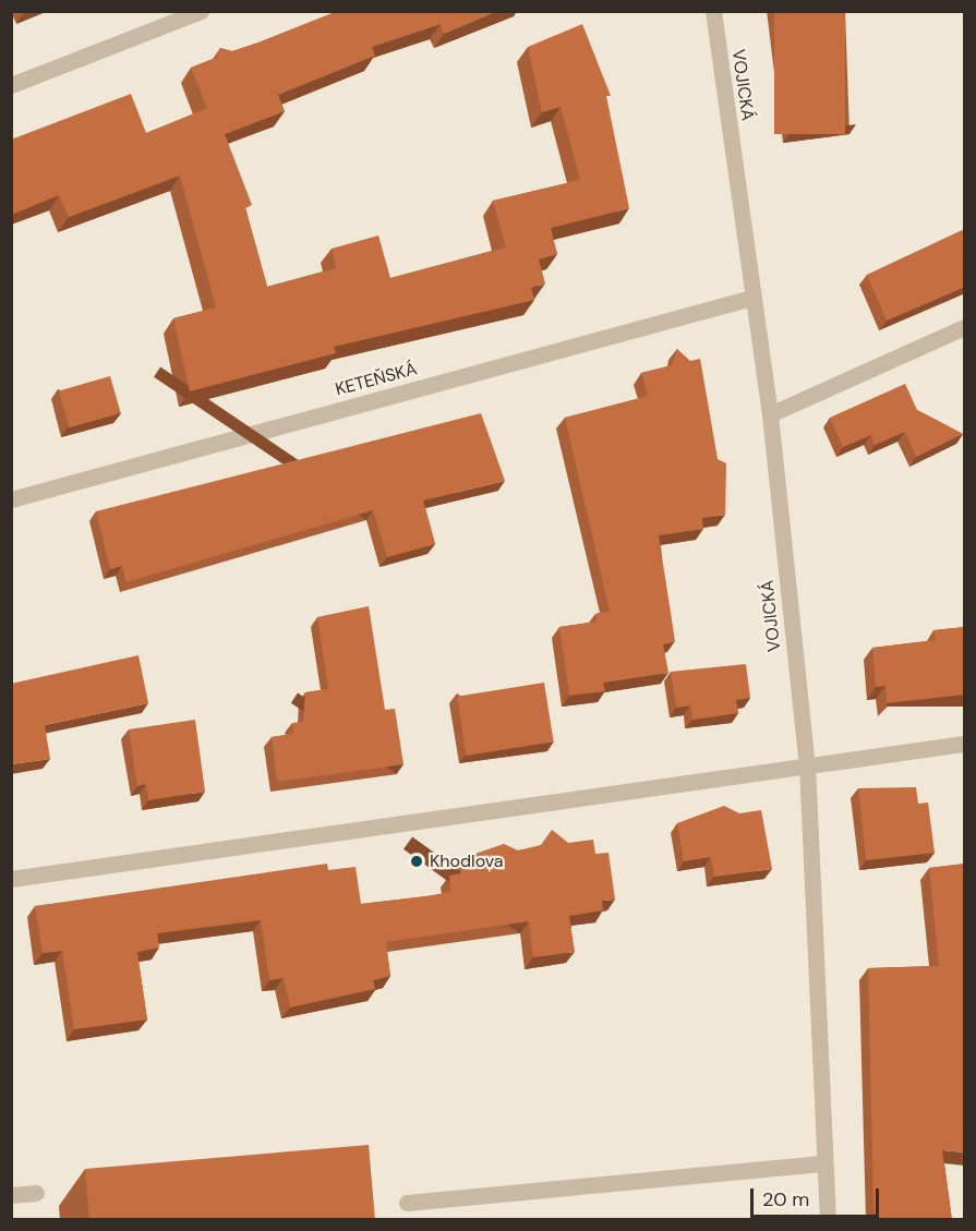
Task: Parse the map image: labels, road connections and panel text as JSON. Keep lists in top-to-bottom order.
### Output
{
  "streets": {
    "street": ["VOJICKÁ", "KETEŇSKÁ"]
  },
  "crossings": [
    ["VOJICKÁ", "KETEŇSKÁ"]
  ],
  "places": ["Khodlova"],
  "scale_bar": "20 m"
}
